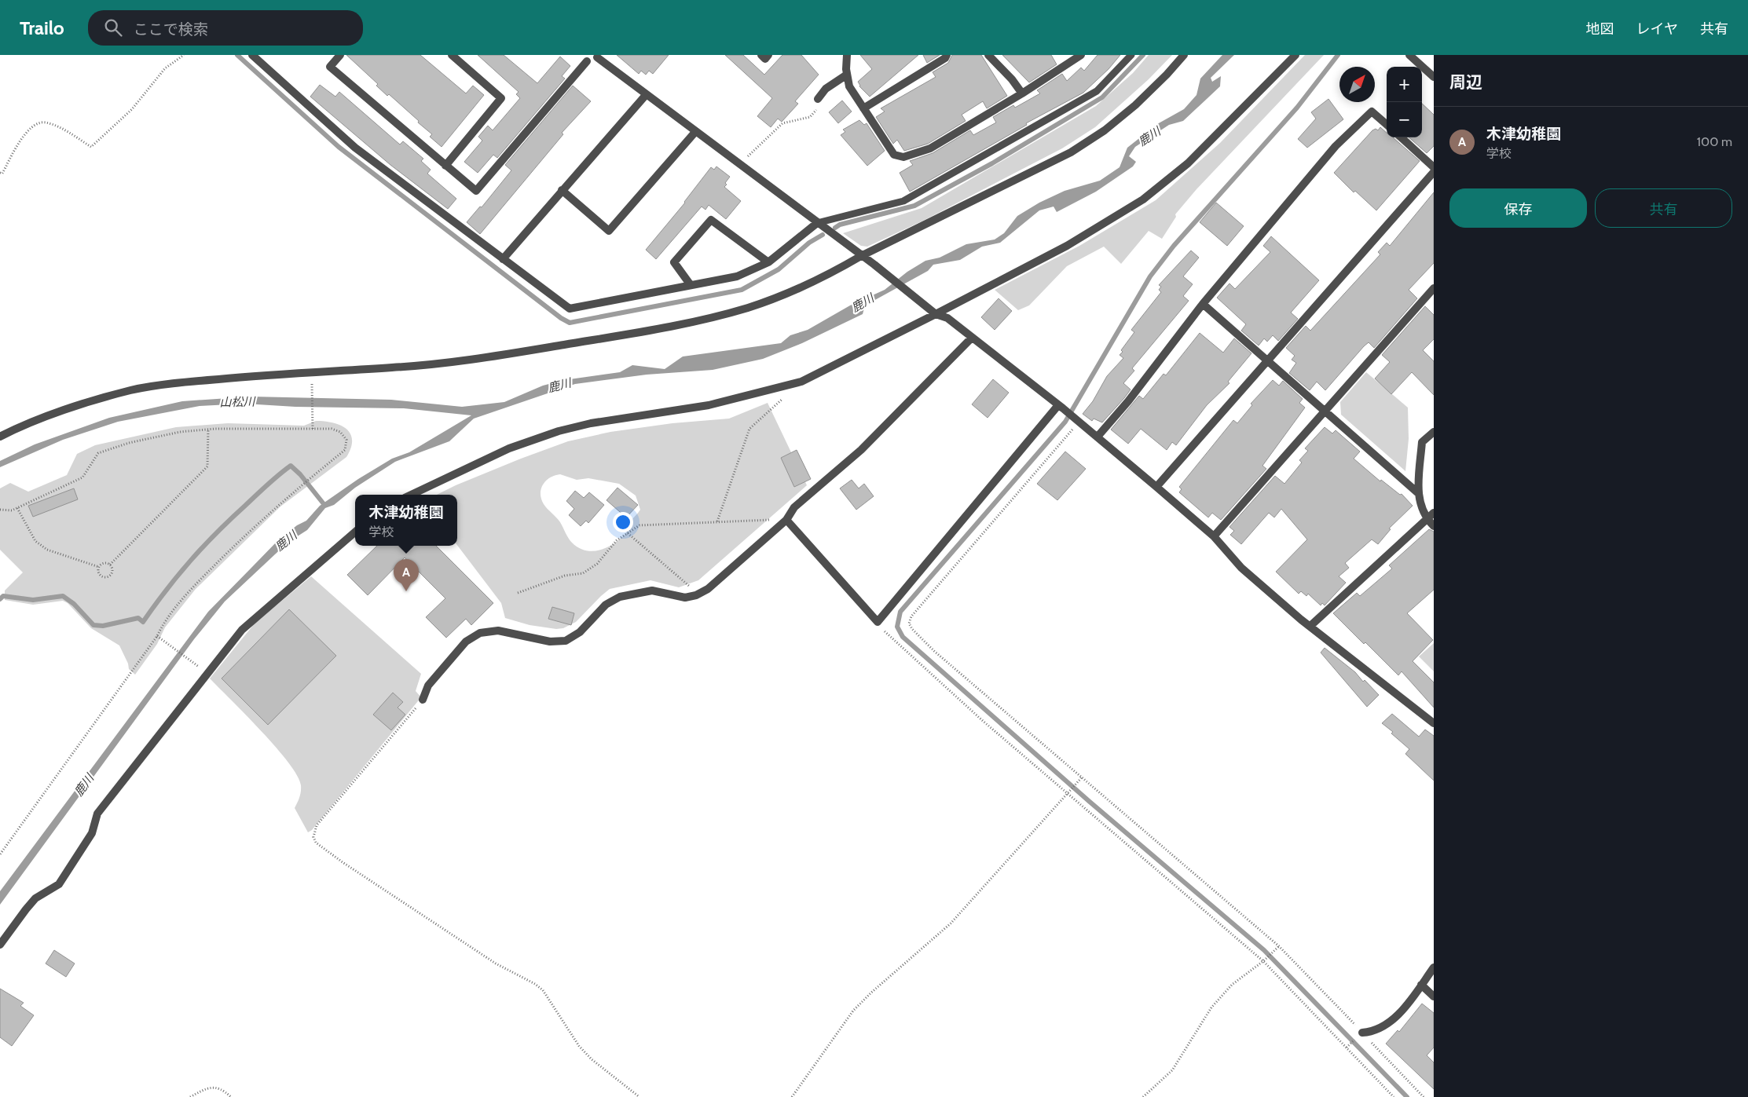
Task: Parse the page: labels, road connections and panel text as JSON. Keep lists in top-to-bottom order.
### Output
{
  "water": ["鹿川", "山松川"],
  "north": "top right",
  "page": {
    "header": "Trailo",
    "search": "ここで検索",
    "nav": ["地図", "レイヤ", "共有"],
    "heading": "周辺",
    "map_buttons": ["+", "−"],
    "list": [
      {
        "mark": "A",
        "name": "木津幼稚園",
        "note": "学校",
        "value": "100 m"
      }
    ],
    "buttons": ["保存", "共有"],
    "popup": ["木津幼稚園", "学校"],
    "pins": "A"
  }
}
